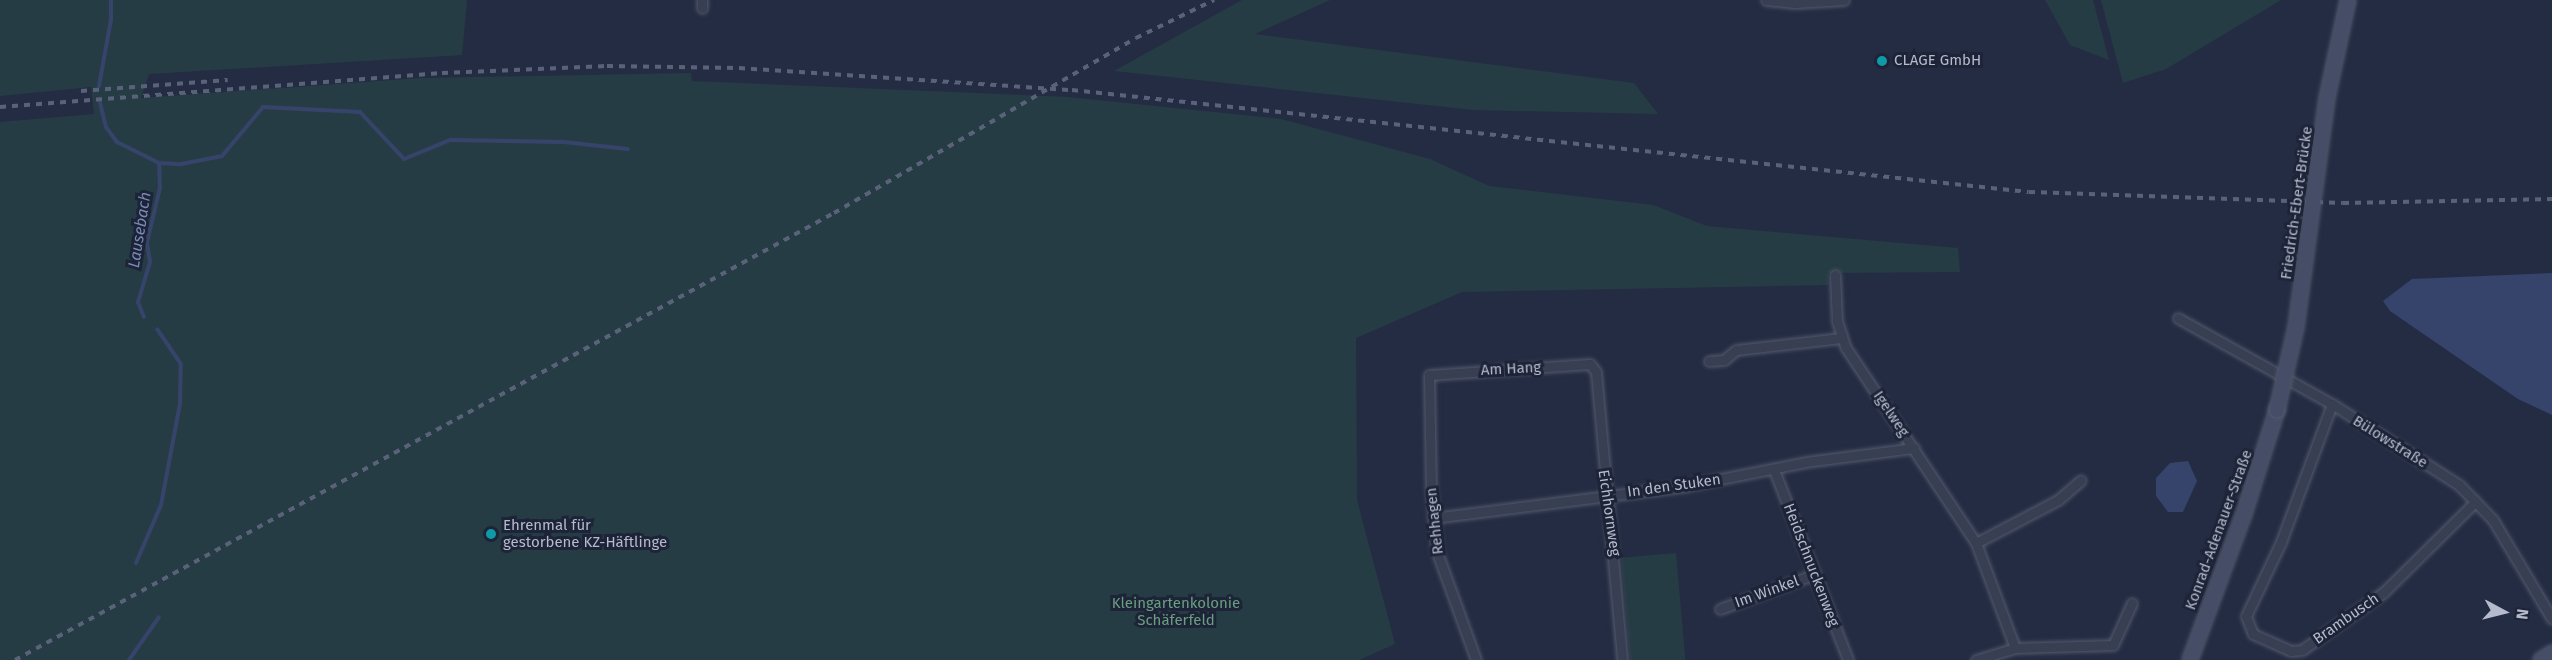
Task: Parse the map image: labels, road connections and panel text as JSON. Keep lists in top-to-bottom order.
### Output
{
  "streets": {
    "main road": ["Friedrich-Ebert-Brücke", "Konrad-Adenauer-Straße"],
    "street": [
      "Am Hang",
      "Igelweg",
      "Bülowstraße",
      "In den Stuken",
      "Eichhornweg",
      "Rehhagen",
      "Heidschnuckenweg",
      "Im Winkel",
      "Brambusch"
    ]
  },
  "crossings": [
    ["Friedrich-Ebert-Brücke", "Konrad-Adenauer-Straße"],
    ["Am Hang", "Eichhornweg"],
    ["Am Hang", "Rehhagen"],
    ["Igelweg", "In den Stuken"],
    ["Bülowstraße", "Brambusch"],
    ["In den Stuken", "Eichhornweg"],
    ["In den Stuken", "Rehhagen"],
    ["In den Stuken", "Heidschnuckenweg"],
    ["Heidschnuckenweg", "Im Winkel"]
  ],
  "water": ["Lausebach"],
  "parks": ["Kleingartenkolonie Schäferfeld"],
  "places": ["CLAGE GmbH", "Ehrenmal für gestorbene KZ-Häftlinge"],
  "north": "right"
}
